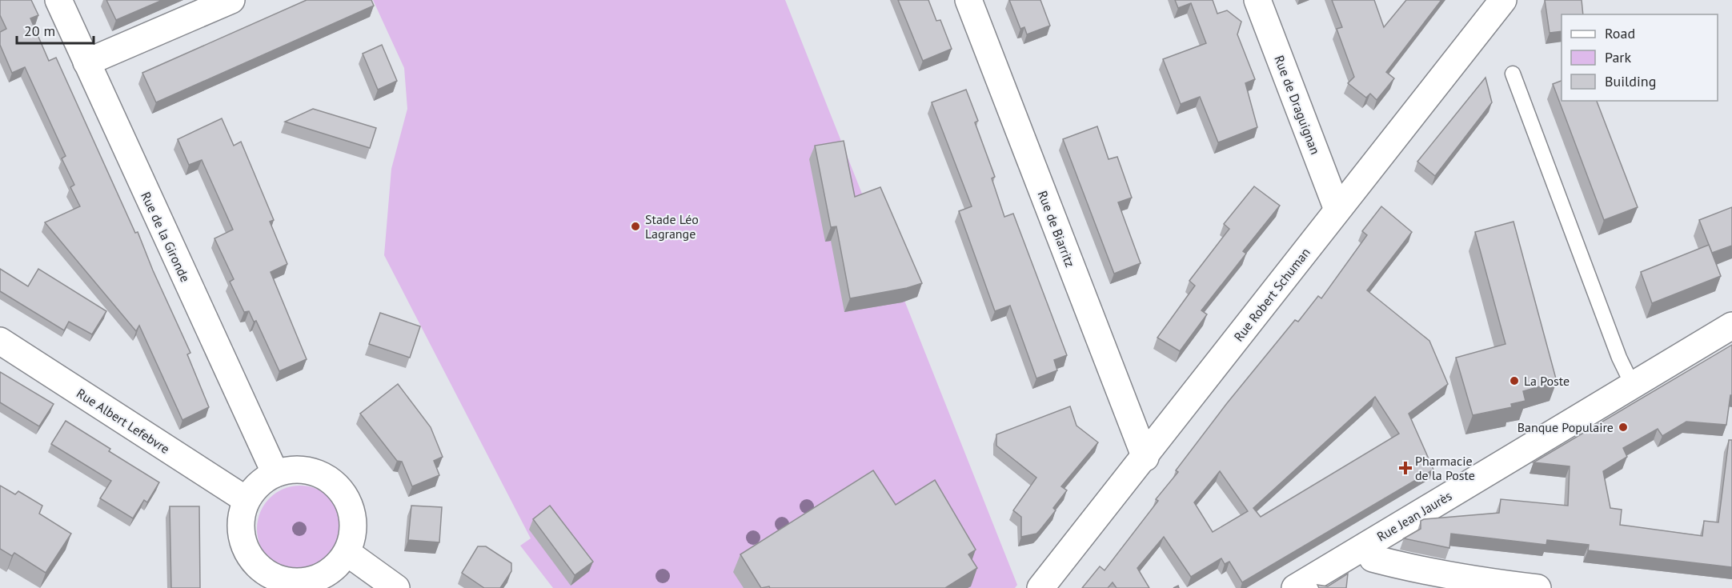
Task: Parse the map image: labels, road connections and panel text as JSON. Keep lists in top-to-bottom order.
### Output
{
  "streets": {
    "street": [
      "Rue de Draguignan",
      "Rue de Biarritz",
      "Rue de la Gironde",
      "Rue Robert Schuman",
      "Rue Albert Lefebvre",
      "Rue Jean Jaurès"
    ]
  },
  "crossings": [
    ["Rue de Draguignan", "Rue Robert Schuman"],
    ["Rue de Biarritz", "Rue Robert Schuman"],
    ["Rue de la Gironde", "Rue Albert Lefebvre"]
  ],
  "places": {
    "other": ["Stade Léo Lagrange", "La Poste", "Banque Populaire"],
    "health": ["Pharmacie de la Poste"]
  },
  "legend": ["Road", "Park", "Building"],
  "scale_bar": "20 m"
}
